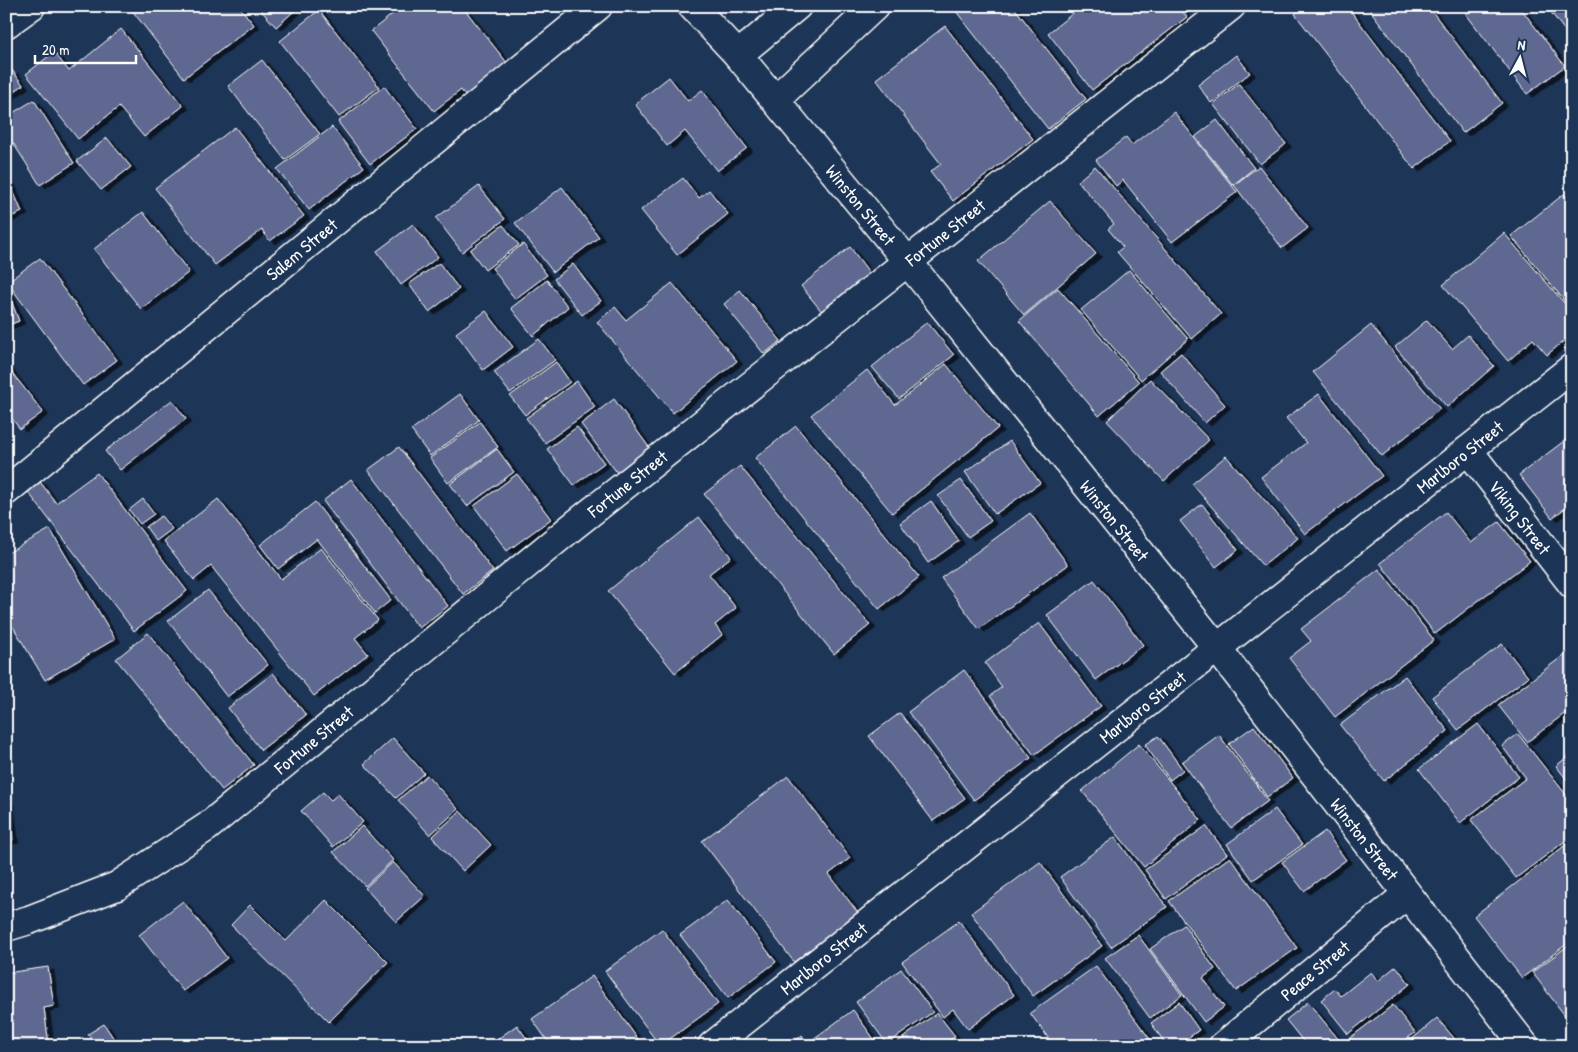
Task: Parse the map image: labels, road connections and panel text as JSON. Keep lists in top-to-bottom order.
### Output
{
  "streets": {
    "street": [
      "Winston Street",
      "Fortune Street",
      "Salem Street",
      "Marlboro Street",
      "Viking Street",
      "Peace Street"
    ]
  },
  "crossings": [
    ["Winston Street", "Fortune Street"],
    ["Winston Street", "Marlboro Street"],
    ["Winston Street", "Peace Street"],
    ["Marlboro Street", "Viking Street"]
  ],
  "scale_bar": "20 m",
  "north": "top"
}
